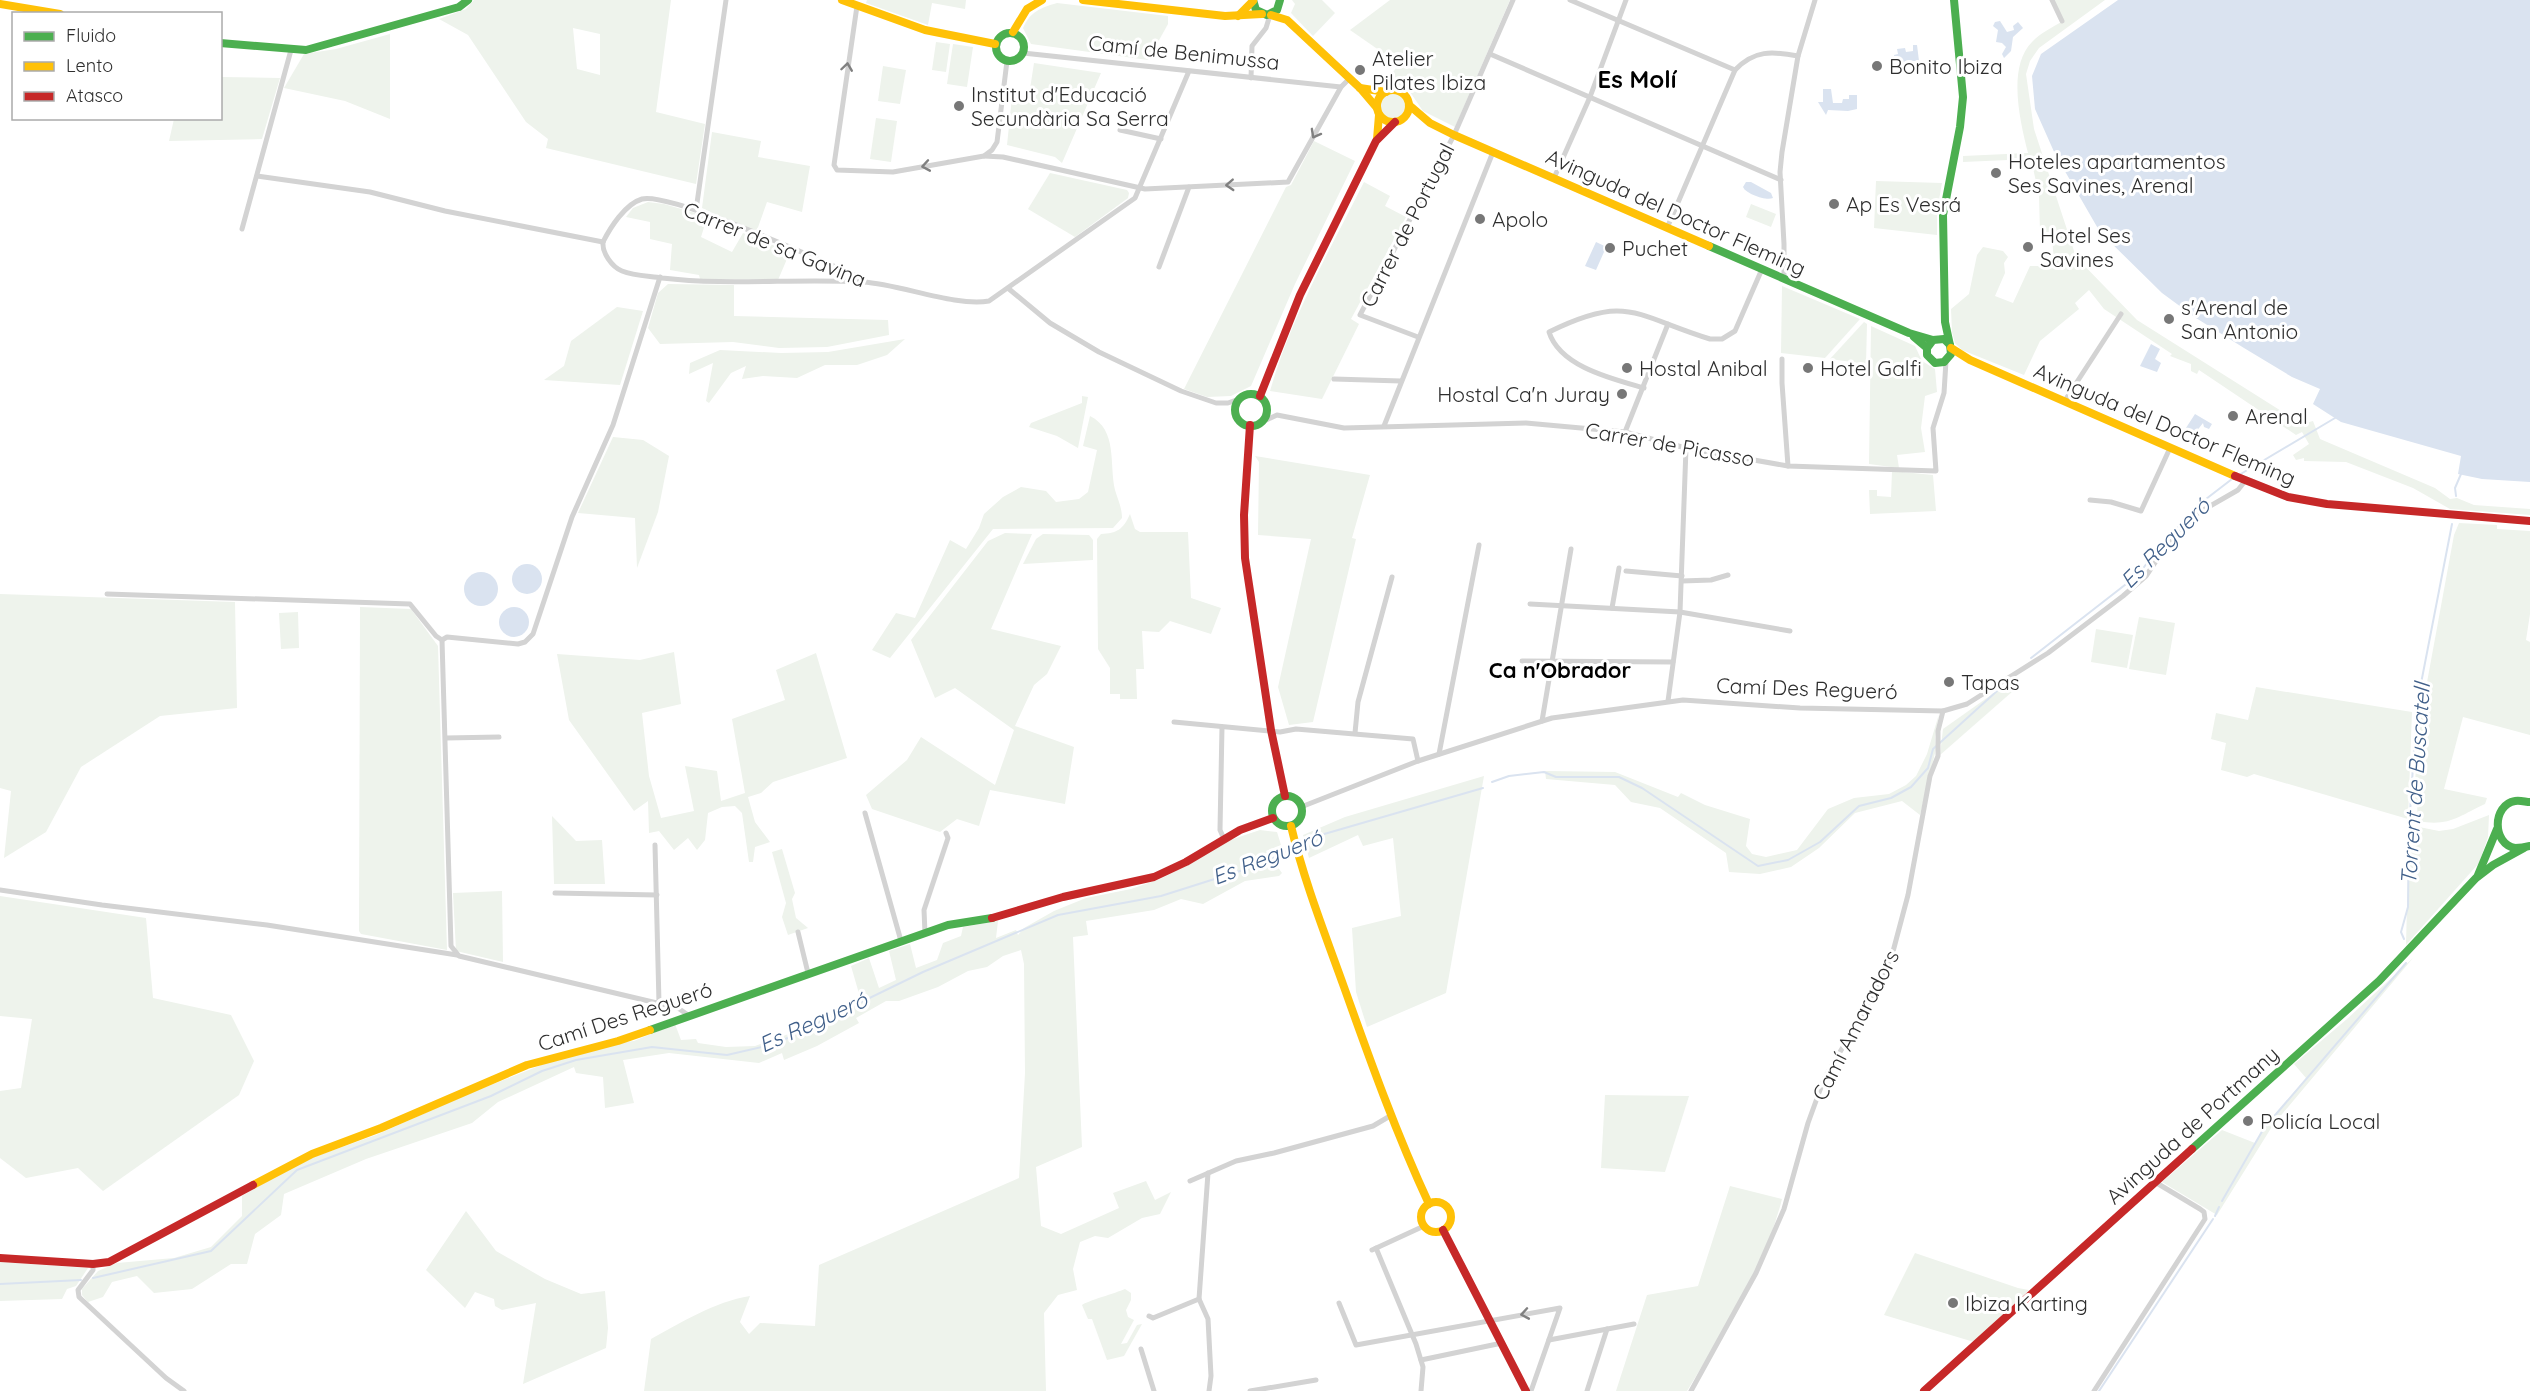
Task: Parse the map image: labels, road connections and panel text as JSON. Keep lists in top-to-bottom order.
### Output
{
  "streets": {
    "main road": ["Avinguda del Doctor Fleming", "Camí Des Regueró", "Avinguda de Portmany"],
    "street": [
      "Camí de Benimussa",
      "Carrer de Portugal",
      "Carrer de sa Gavina",
      "Carrer de Picasso",
      "Camí Amaradors"
    ]
  },
  "crossings": [
    ["Camí de Benimussa", "Carrer de sa Gavina"],
    ["Avinguda del Doctor Fleming", "Carrer de Portugal"],
    ["Avinguda del Doctor Fleming", "Camí Des Regueró"],
    ["Camí Des Regueró", "Camí Amaradors"]
  ],
  "districts": ["Es Molí", "Ca n'Obrador"],
  "water": ["Es Regueró", "Torrent de Buscatell"],
  "places": [
    "Bonito Ibiza",
    "Atelier Pilates Ibiza",
    "Institut d'Educació Secundària Sa Serra",
    "Hoteles apartamentos Ses Savines, Arenal",
    "Ap Es Vesrá",
    "Apolo",
    "Hotel Ses Savines",
    "Puchet",
    "s'Arenal de San Antonio",
    "Hostal Anibal",
    "Hotel Galfi",
    "Hostal Ca'n Juray",
    "Arenal",
    "Tapas",
    "Policía Local",
    "Ibiza Karting"
  ],
  "legend": ["Fluido", "Lento", "Atasco"]
}
